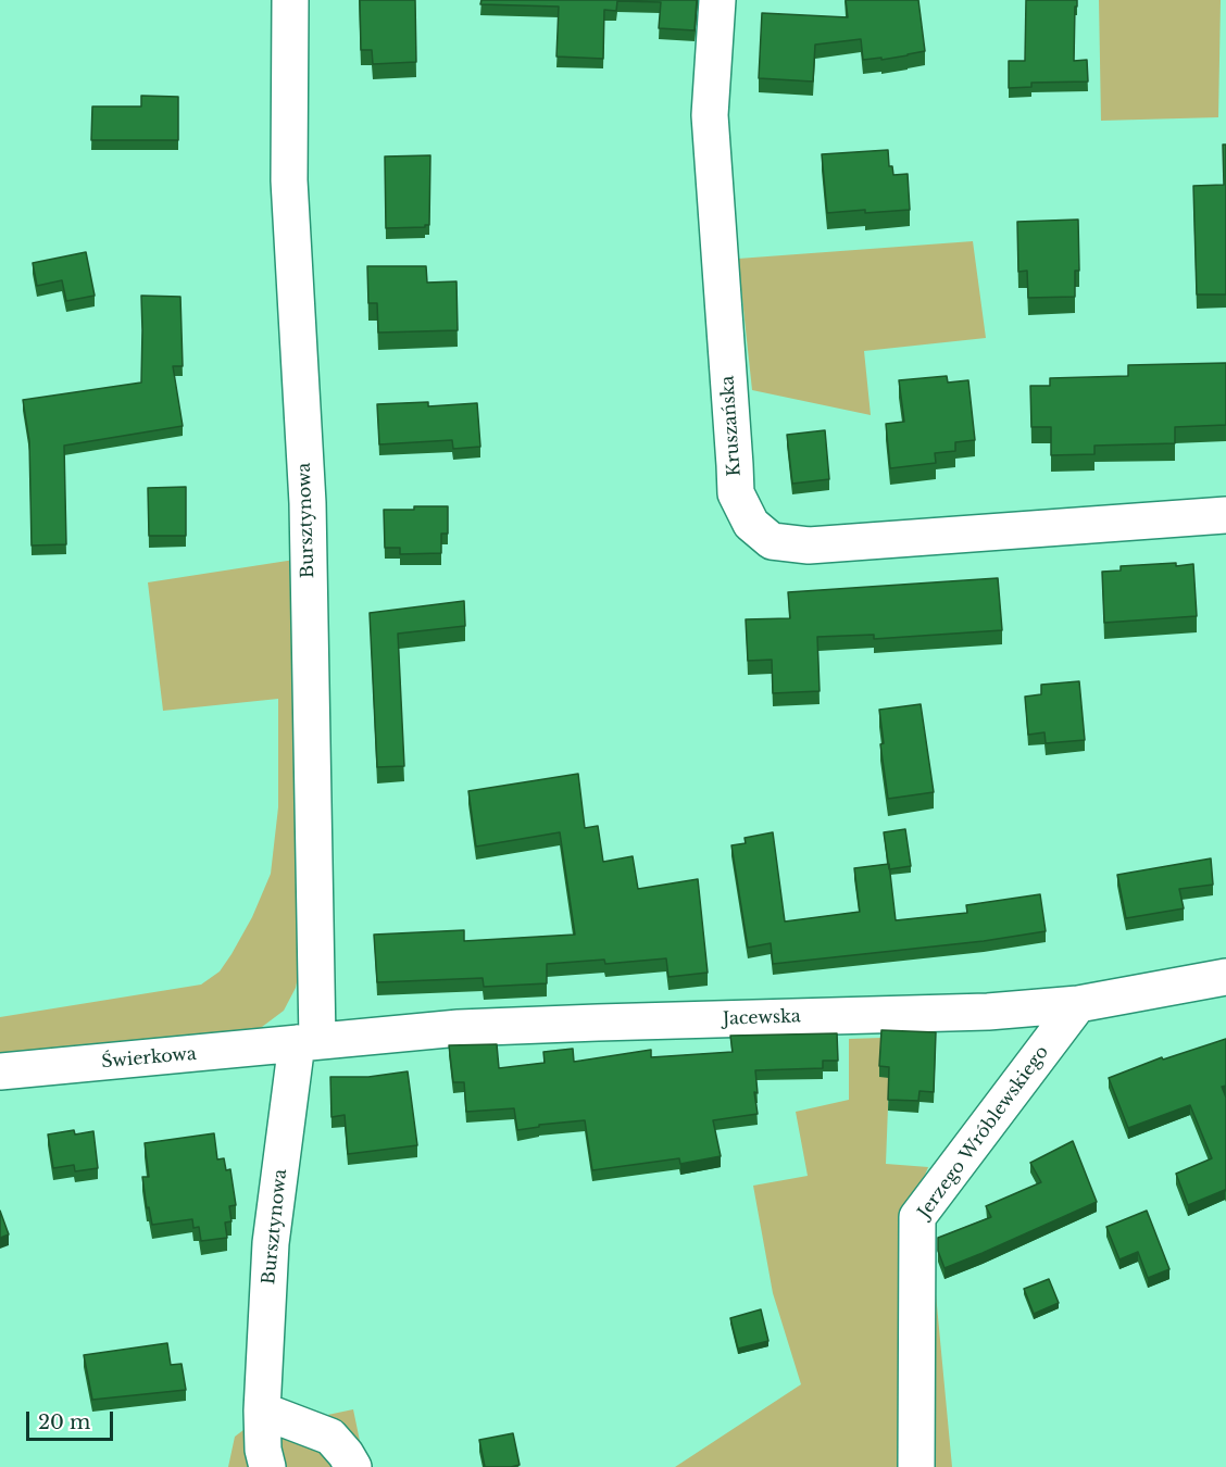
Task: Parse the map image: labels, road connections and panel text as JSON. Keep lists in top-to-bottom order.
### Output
{
  "streets": {
    "street": [
      "Kruszańska",
      "Bursztynowa",
      "Jacewska",
      "Świerkowa",
      "Jerzego Wróblewskiego"
    ]
  },
  "crossings": [
    ["Bursztynowa", "Jacewska"],
    ["Bursztynowa", "Świerkowa"],
    ["Jacewska", "Świerkowa"],
    ["Jacewska", "Jerzego Wróblewskiego"]
  ],
  "scale_bar": "20 m"
}
